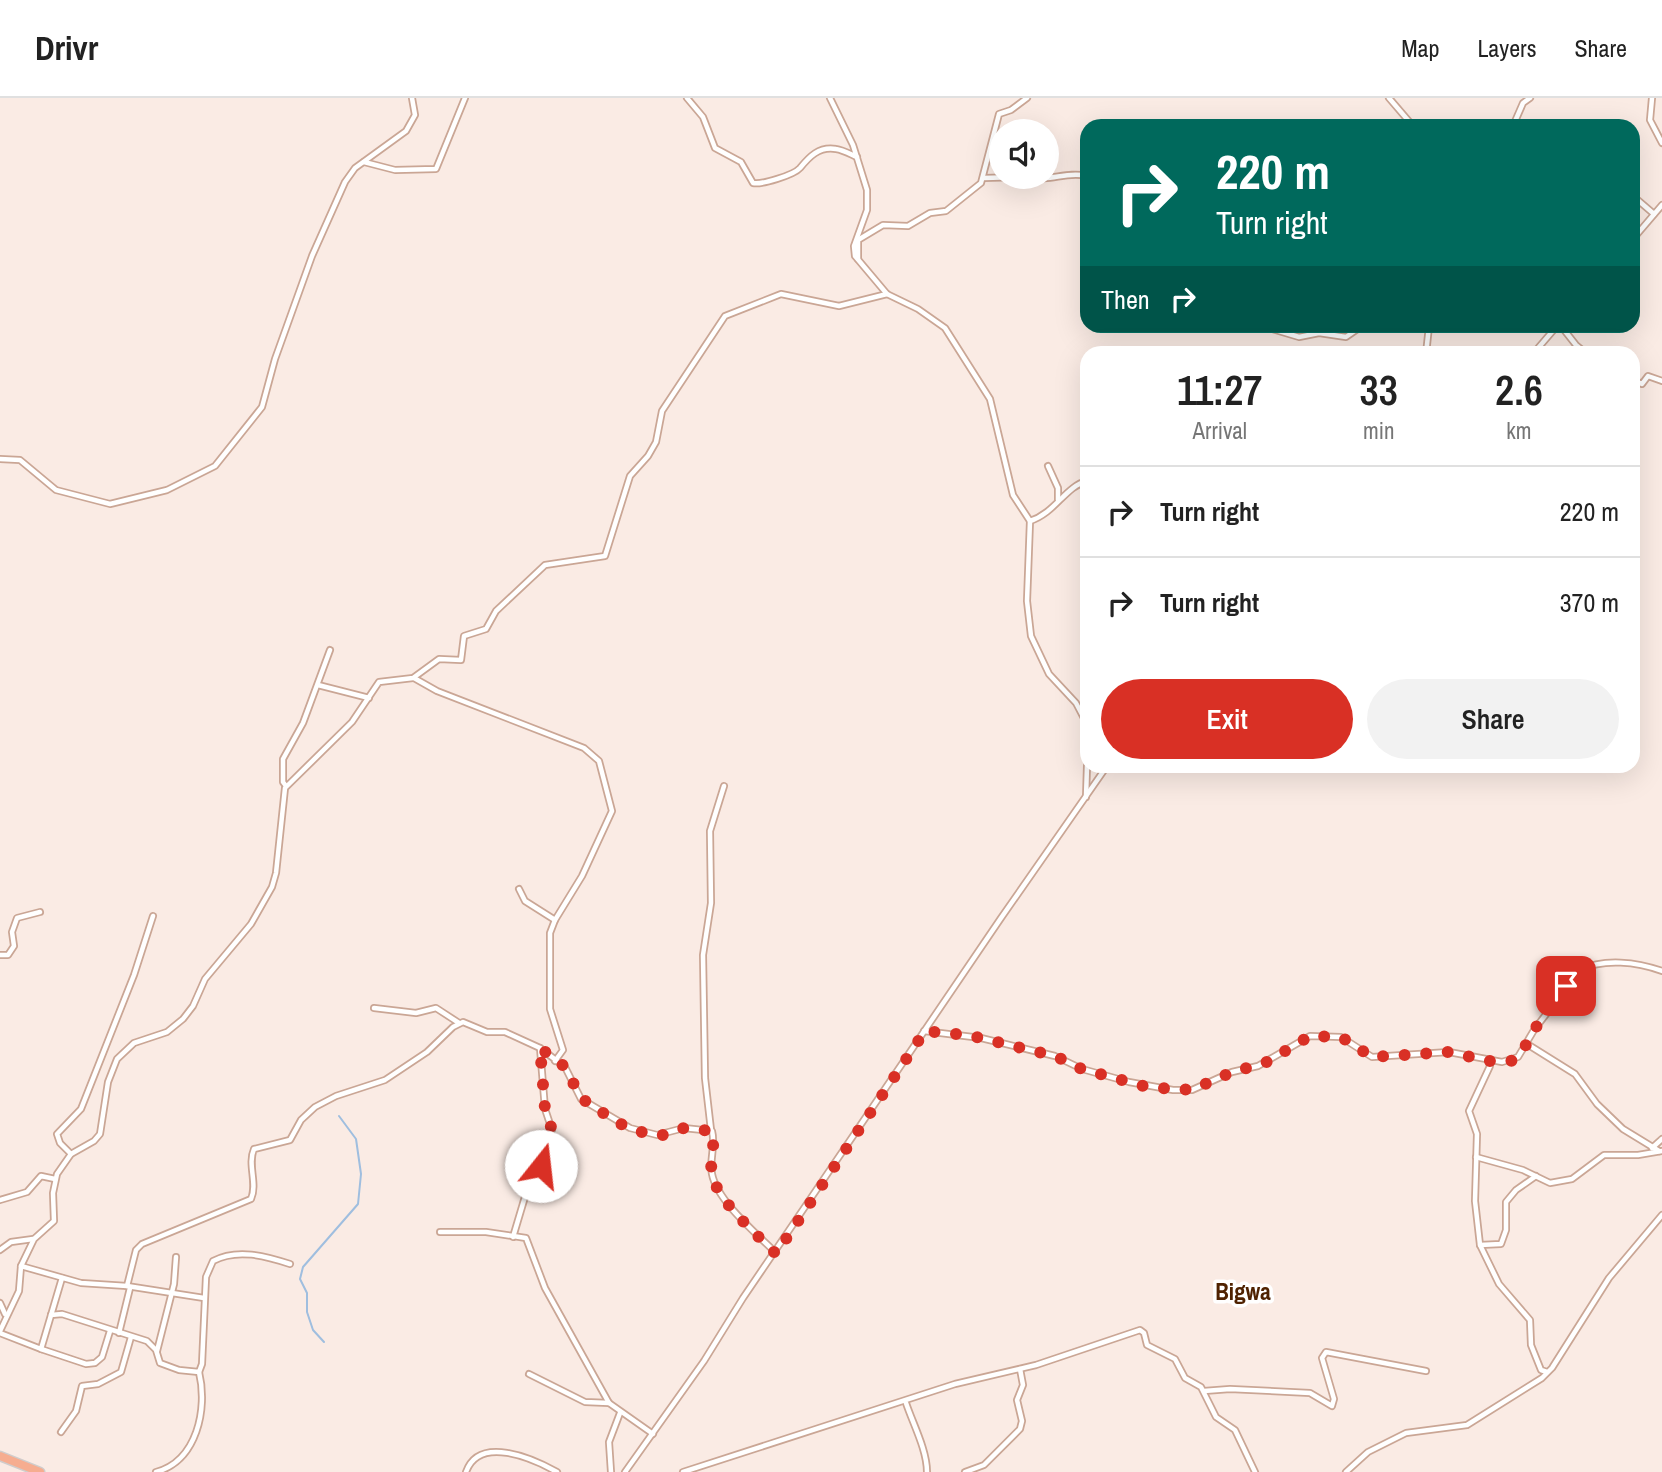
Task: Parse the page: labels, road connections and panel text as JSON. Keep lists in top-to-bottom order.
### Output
{
  "districts": ["Bigwa"],
  "page": {
    "header": "Drivr",
    "nav": ["Map", "Layers", "Share"],
    "turn": ["220 m", "Turn right"],
    "then": "Then",
    "eta": [
      "11:27",
      "Arrival",
      "33",
      "min",
      "2.6",
      "km"
    ],
    "list": [
      {
        "name": "Turn right",
        "value": "220 m"
      },
      {
        "name": "Turn right",
        "value": "370 m"
      }
    ],
    "buttons": ["Exit", "Share"]
  }
}
